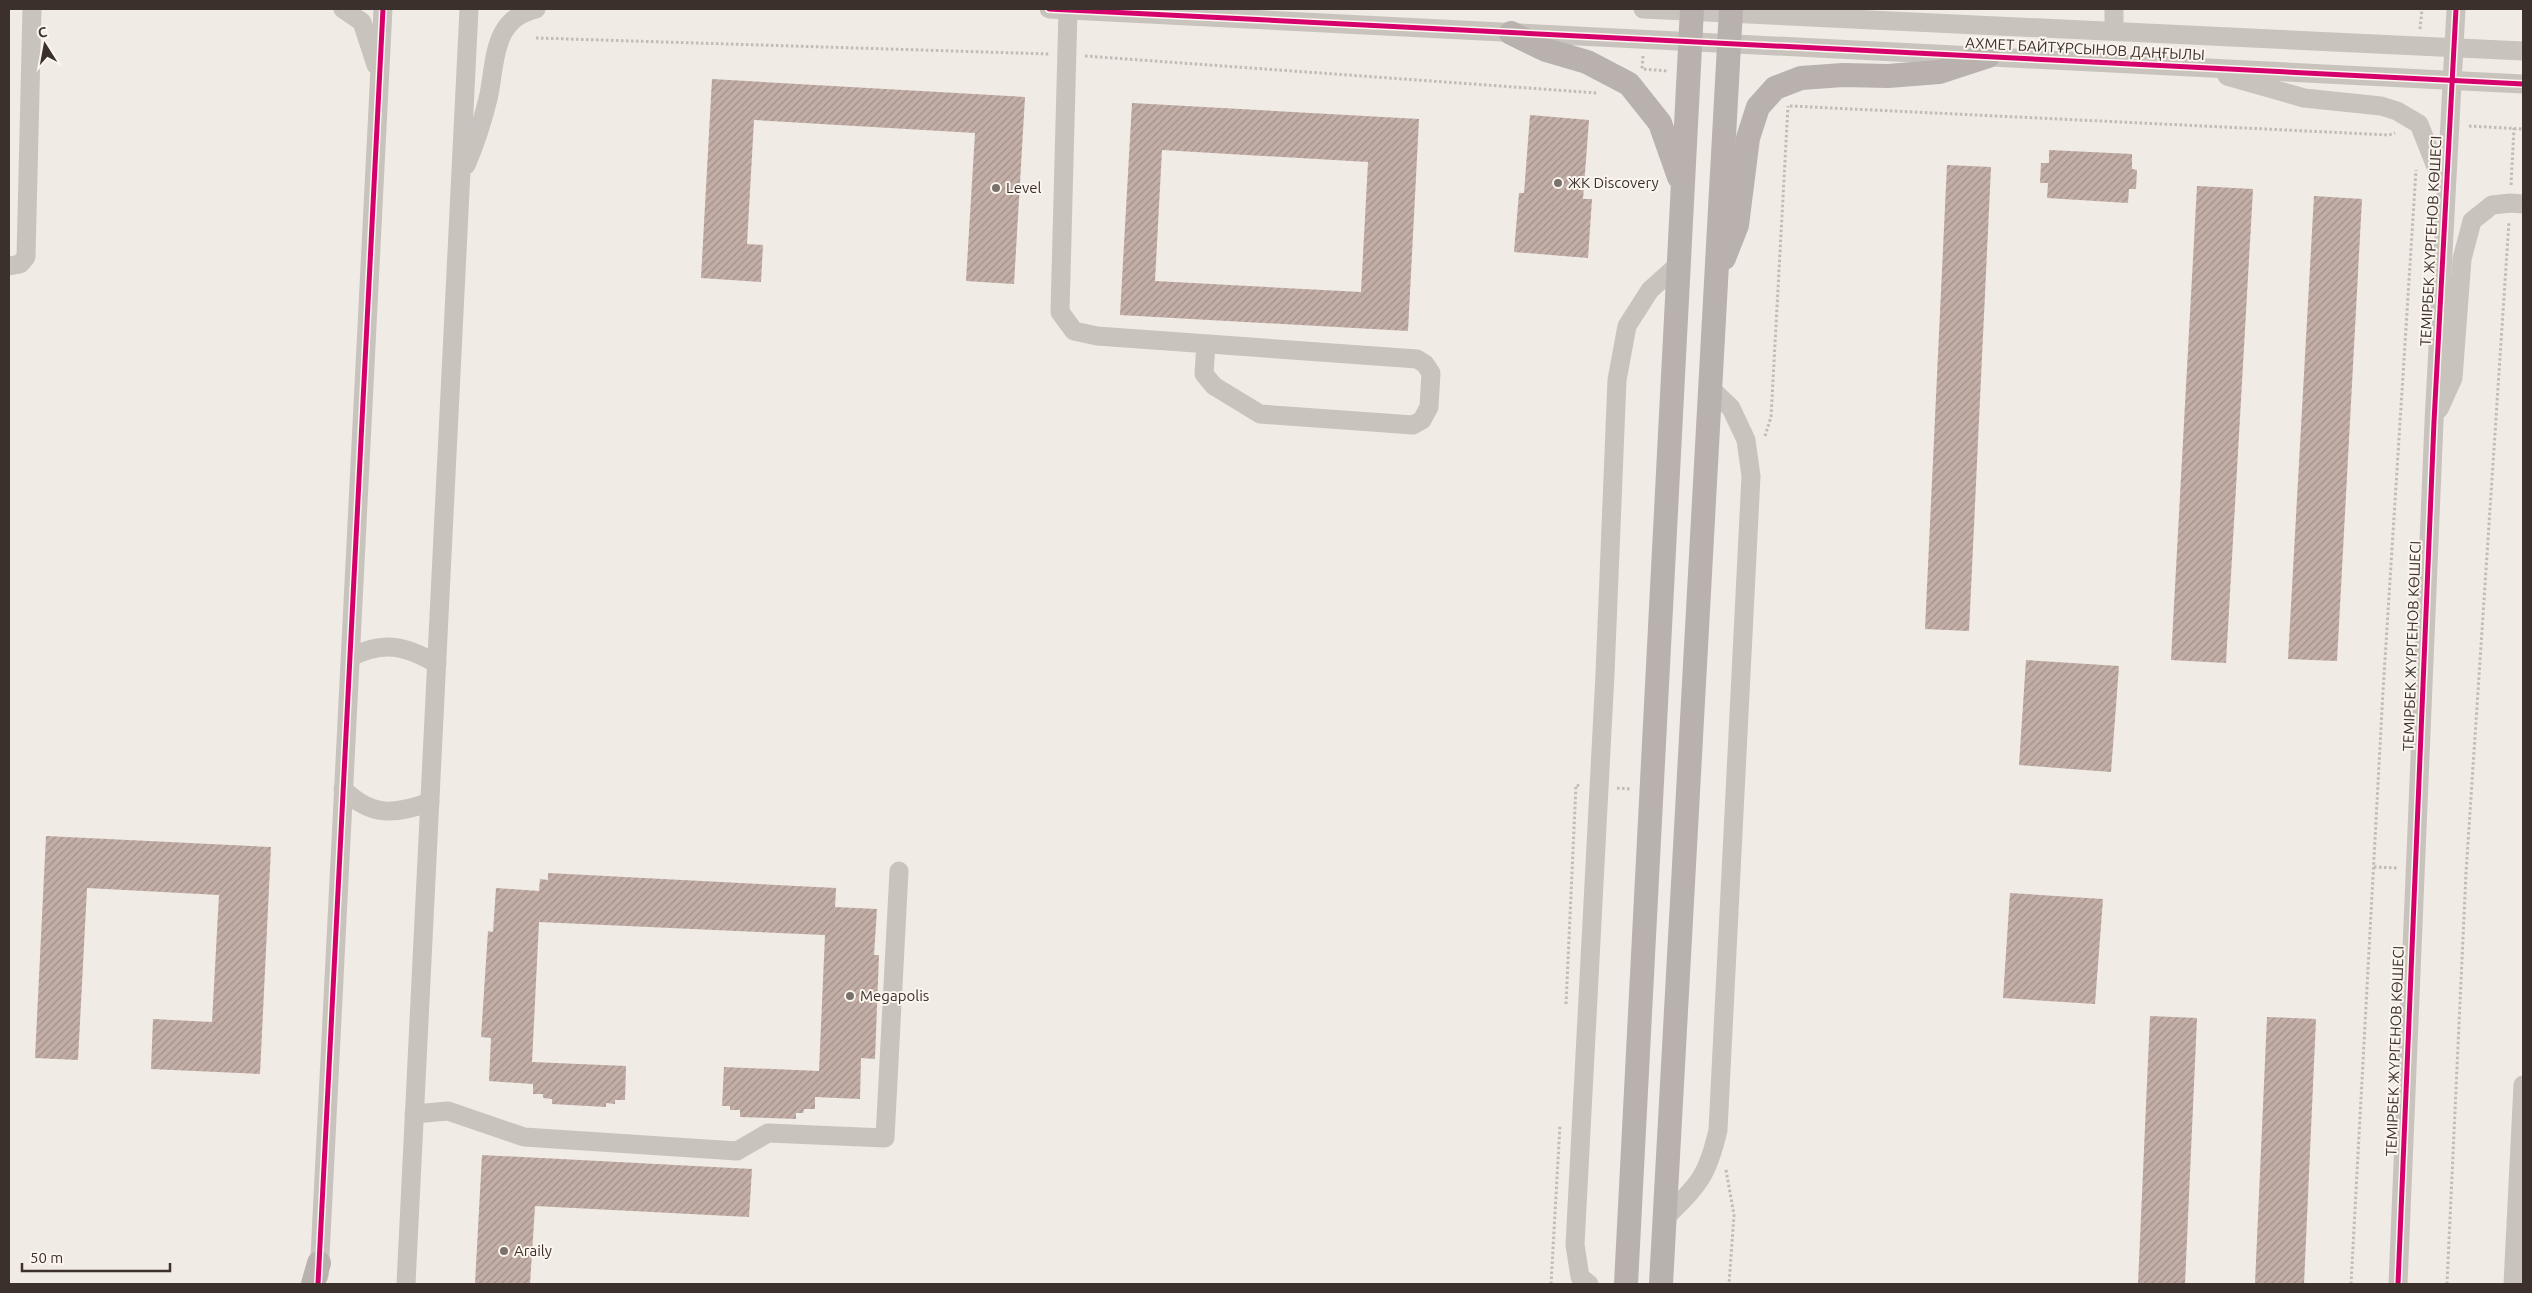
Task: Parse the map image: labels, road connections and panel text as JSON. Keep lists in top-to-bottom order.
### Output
{
  "streets": {
    "street": ["АХМЕТ БАЙТҰРСЫНОВ ДАҢҒЫЛЫ", "ТЕМІРБЕК ЖҮРГЕНОВ КӨШЕСІ"]
  },
  "crossings": [
    ["АХМЕТ БАЙТҰРСЫНОВ ДАҢҒЫЛЫ", "ТЕМІРБЕК ЖҮРГЕНОВ КӨШЕСІ"]
  ],
  "places": [
    "ЖК Discovery",
    "Level",
    "Megapolis",
    "Araily"
  ],
  "scale_bar": "50 m",
  "north": "top"
}
